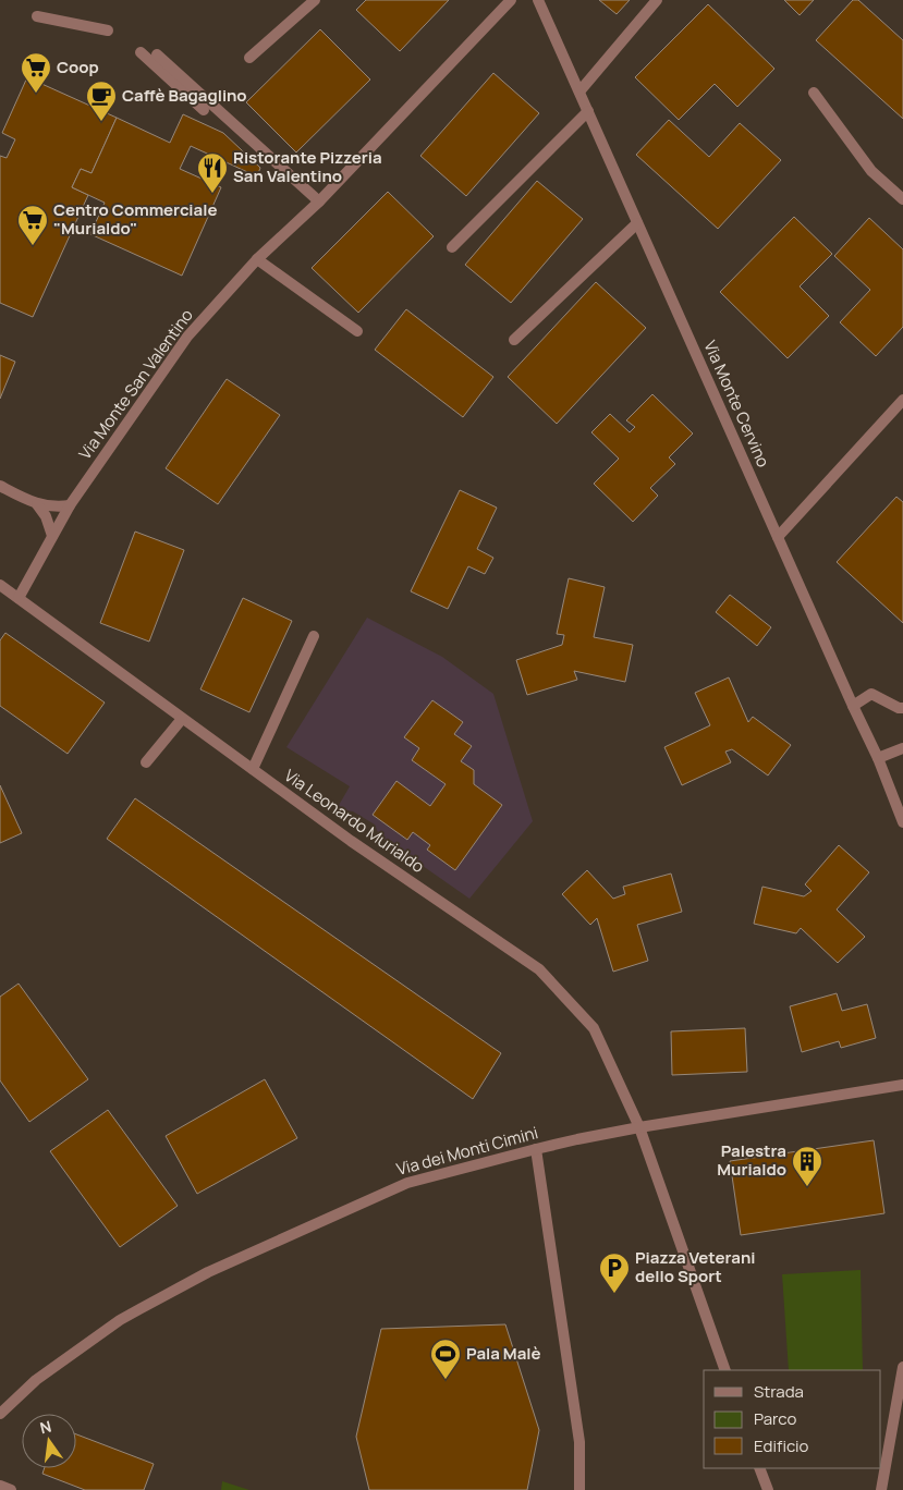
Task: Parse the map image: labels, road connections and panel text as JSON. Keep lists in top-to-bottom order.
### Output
{
  "streets": {
    "street": [
      "Via Monte San Valentino",
      "Via Monte Cervino",
      "Via Leonardo Murialdo",
      "Via dei Monti Cimini"
    ]
  },
  "crossings": [
    ["Via Monte San Valentino", "Via Leonardo Murialdo"],
    ["Via Leonardo Murialdo", "Via dei Monti Cimini"]
  ],
  "places": {
    "supermarket": ["Coop", "Centro Commerciale \"Murialdo\""],
    "cafe": ["Caffè Bagaglino"],
    "restaurant": ["Ristorante Pizzeria San Valentino"],
    "building": ["Palestra Murialdo"],
    "parking": ["Piazza Veterani dello Sport"],
    "sports": ["Pala Malè"]
  },
  "legend": ["Strada", "Parco", "Edificio"],
  "north": "top"
}
